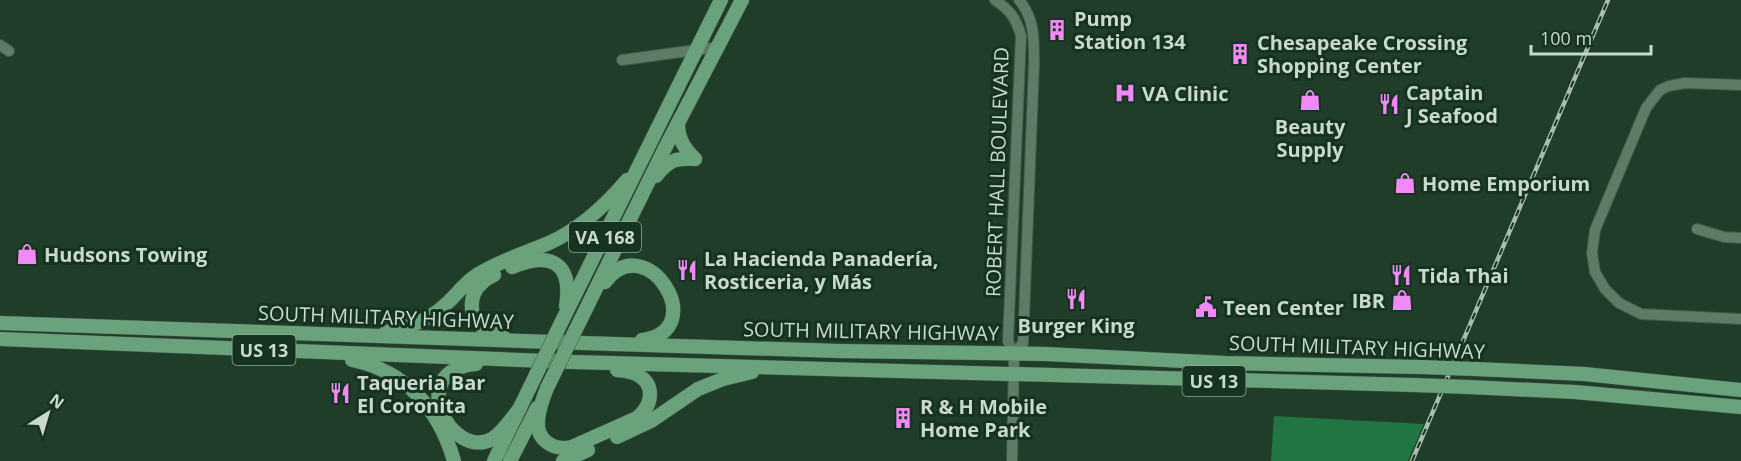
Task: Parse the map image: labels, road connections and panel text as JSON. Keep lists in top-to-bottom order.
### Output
{
  "streets": {
    "main road": ["VA 168", "SOUTH MILITARY HIGHWAY", "US 13"],
    "street": ["ROBERT HALL BOULEVARD"]
  },
  "crossings": [
    ["ROBERT HALL BOULEVARD", "SOUTH MILITARY HIGHWAY"]
  ],
  "places": {
    "building": ["Pump Station 134", "Chesapeake Crossing Shopping Center", "R & H Mobile Home Park"],
    "hospital": ["VA Clinic"],
    "shop": [
      "Beauty Supply",
      "Home Emporium",
      "Hudsons Towing",
      "IBR"
    ],
    "restaurant": [
      "Captain J Seafood",
      "La Hacienda Panadería, Rosticeria, y Más",
      "Tida Thai",
      "Burger King",
      "Taqueria Bar El Coronita"
    ],
    "public building": ["Teen Center"]
  },
  "scale_bar": "100 m",
  "north": "top right"
}
